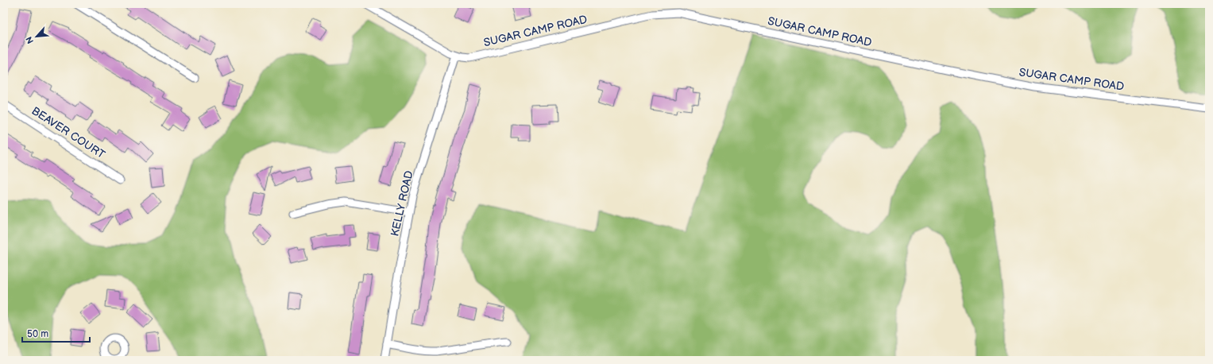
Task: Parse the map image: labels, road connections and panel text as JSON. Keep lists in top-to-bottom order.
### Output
{
  "streets": {
    "street": ["SUGAR CAMP ROAD", "BEAVER COURT", "KELLY ROAD"]
  },
  "crossings": [
    ["SUGAR CAMP ROAD", "KELLY ROAD"]
  ],
  "scale_bar": "50 m",
  "north": "bottom left"
}
